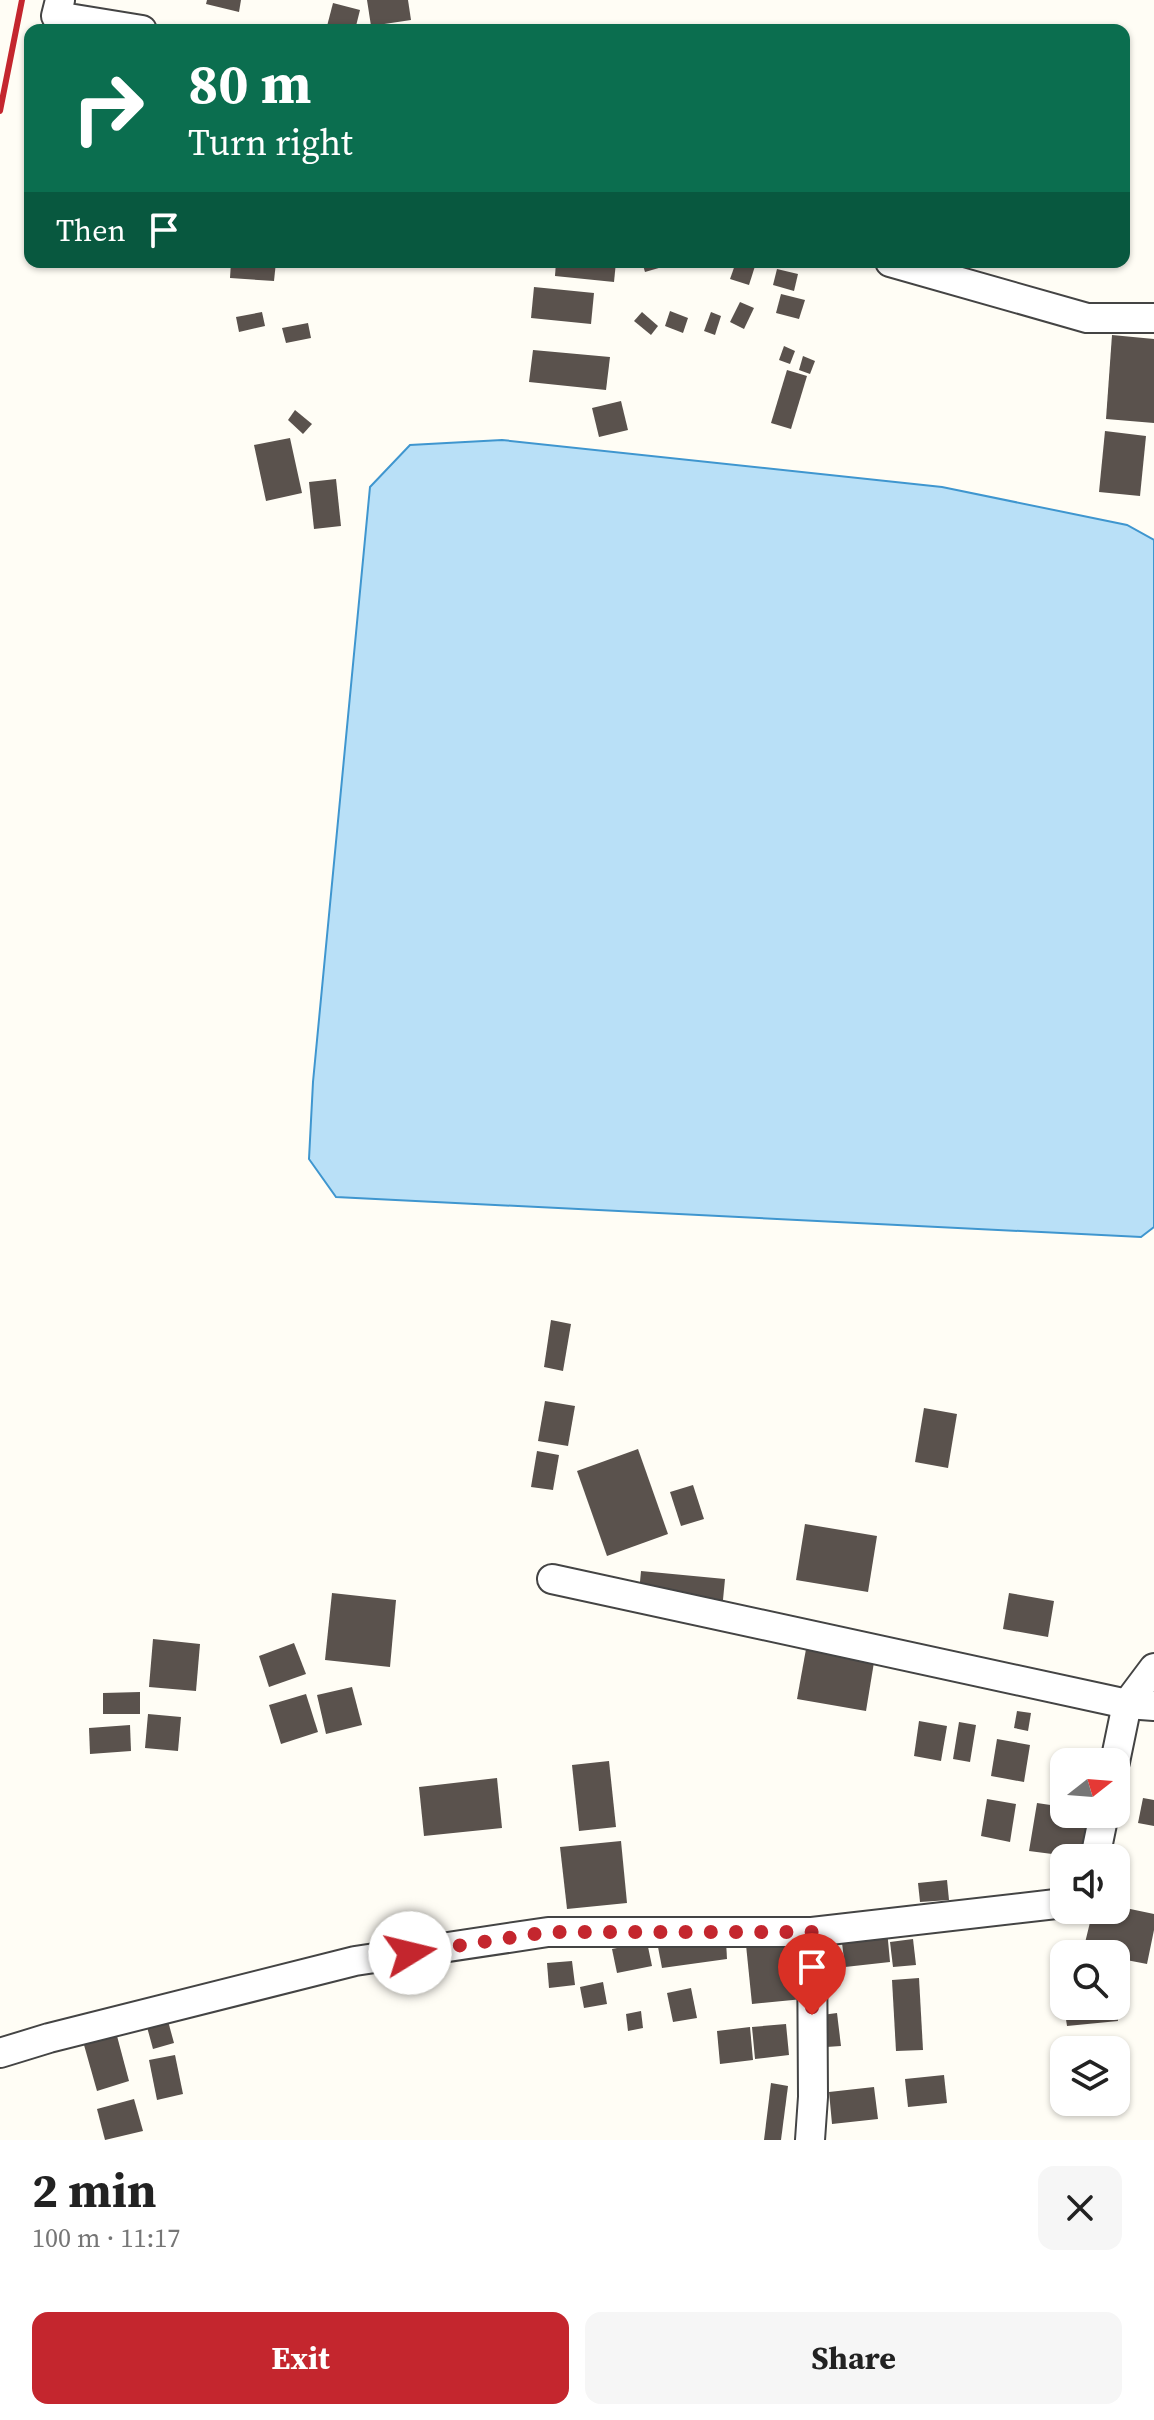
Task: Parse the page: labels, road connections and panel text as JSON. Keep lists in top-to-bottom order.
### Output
{
  "north": "right",
  "page": {
    "turn": ["80 m", "Turn right"],
    "then": "Then",
    "heading": ["2 min", "100 m · 11:17"],
    "buttons": ["Exit", "Share"]
  }
}
